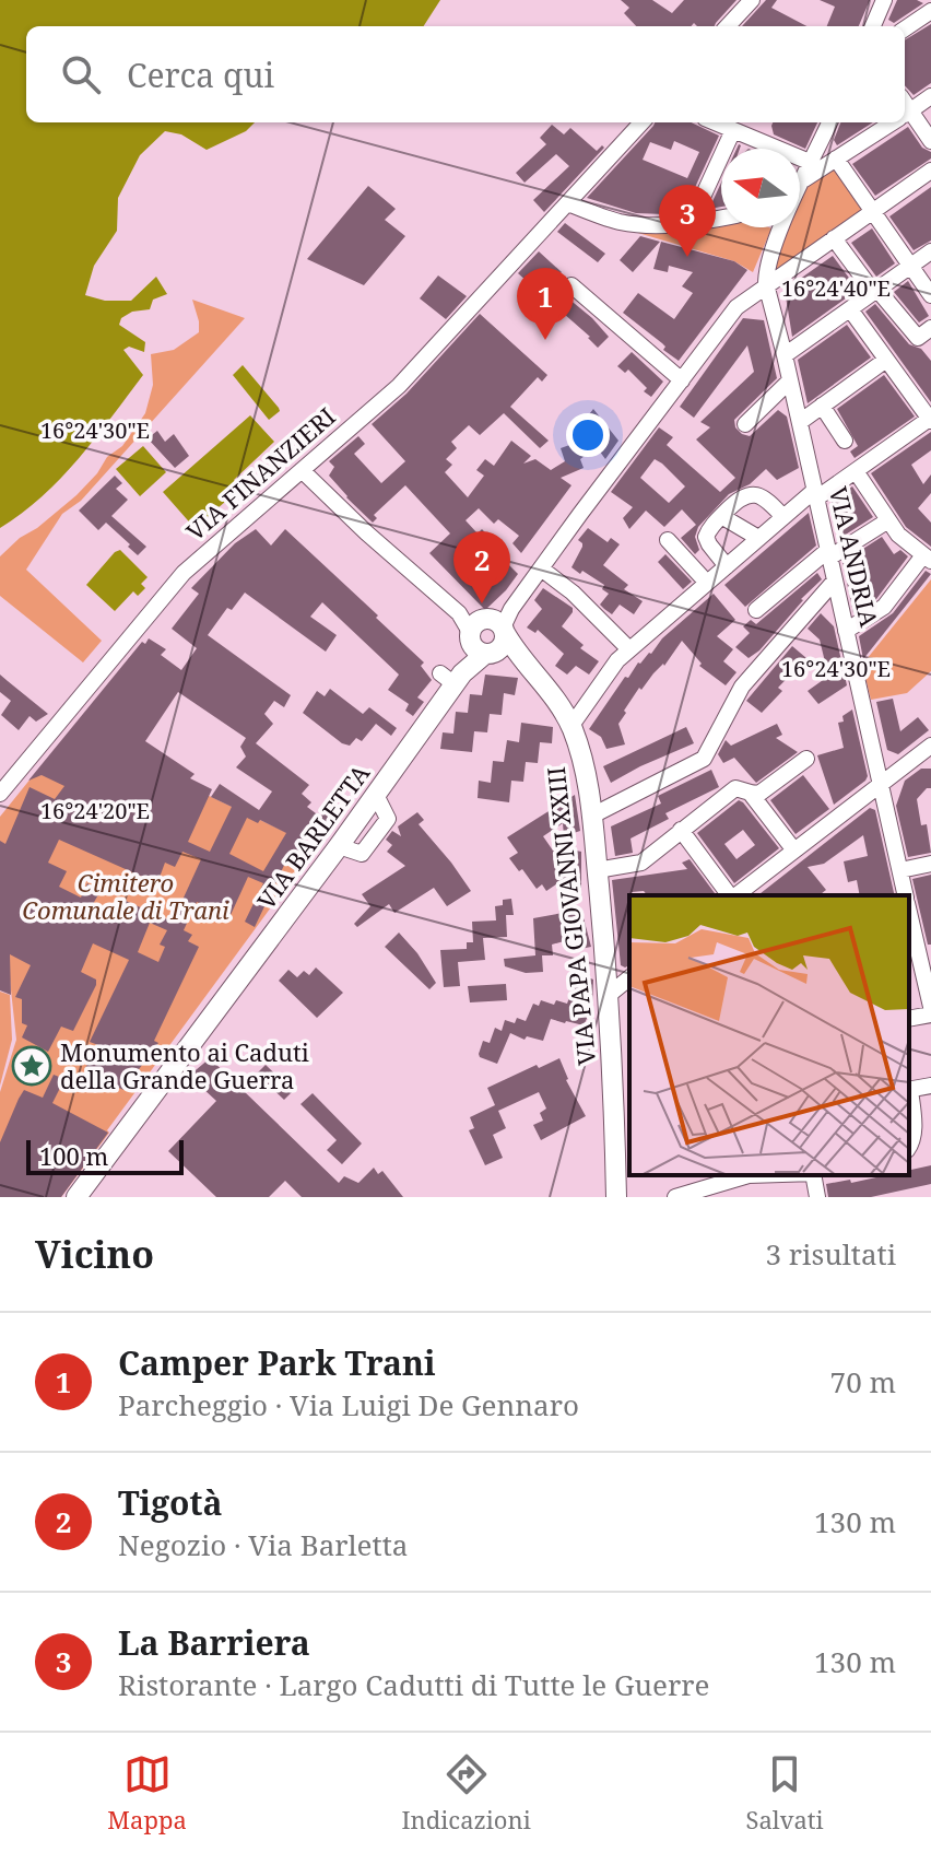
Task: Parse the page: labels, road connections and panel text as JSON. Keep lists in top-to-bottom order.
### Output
{
  "streets": {
    "main road": ["VIA BARLETTA", "VIA PAPA GIOVANNI XXIII"],
    "street": ["VIA FINANZIERI", "VIA ANDRIA"]
  },
  "crossings": [
    ["VIA ANDRIA", "VIA BARLETTA"],
    ["VIA BARLETTA", "VIA PAPA GIOVANNI XXIII"]
  ],
  "parks": ["Cimitero Comunale di Trani"],
  "places": {
    "place": ["Monumento ai Caduti della Grande Guerra"]
  },
  "scale_bar": "100 m",
  "north": "left",
  "page": {
    "search": "Cerca qui",
    "pins": ["3", "1", "2"],
    "scale": "100 m",
    "heading": ["Vicino", "3 risultati"],
    "list": [
      {
        "mark": "1",
        "name": "Camper Park Trani",
        "note": "Parcheggio · Via Luigi De Gennaro",
        "value": "70 m"
      },
      {
        "mark": "2",
        "name": "Tigotà",
        "note": "Negozio · Via Barletta",
        "value": "130 m"
      },
      {
        "mark": "3",
        "name": "La Barriera",
        "note": "Ristorante · Largo Cadutti di Tutte le Guerre",
        "value": "130 m"
      }
    ],
    "nav": ["Mappa", "Indicazioni", "Salvati"]
  },
  "coordinates": ["16°24'40\"E", "16°24'30\"E", "16°24'20\"E"]
}
